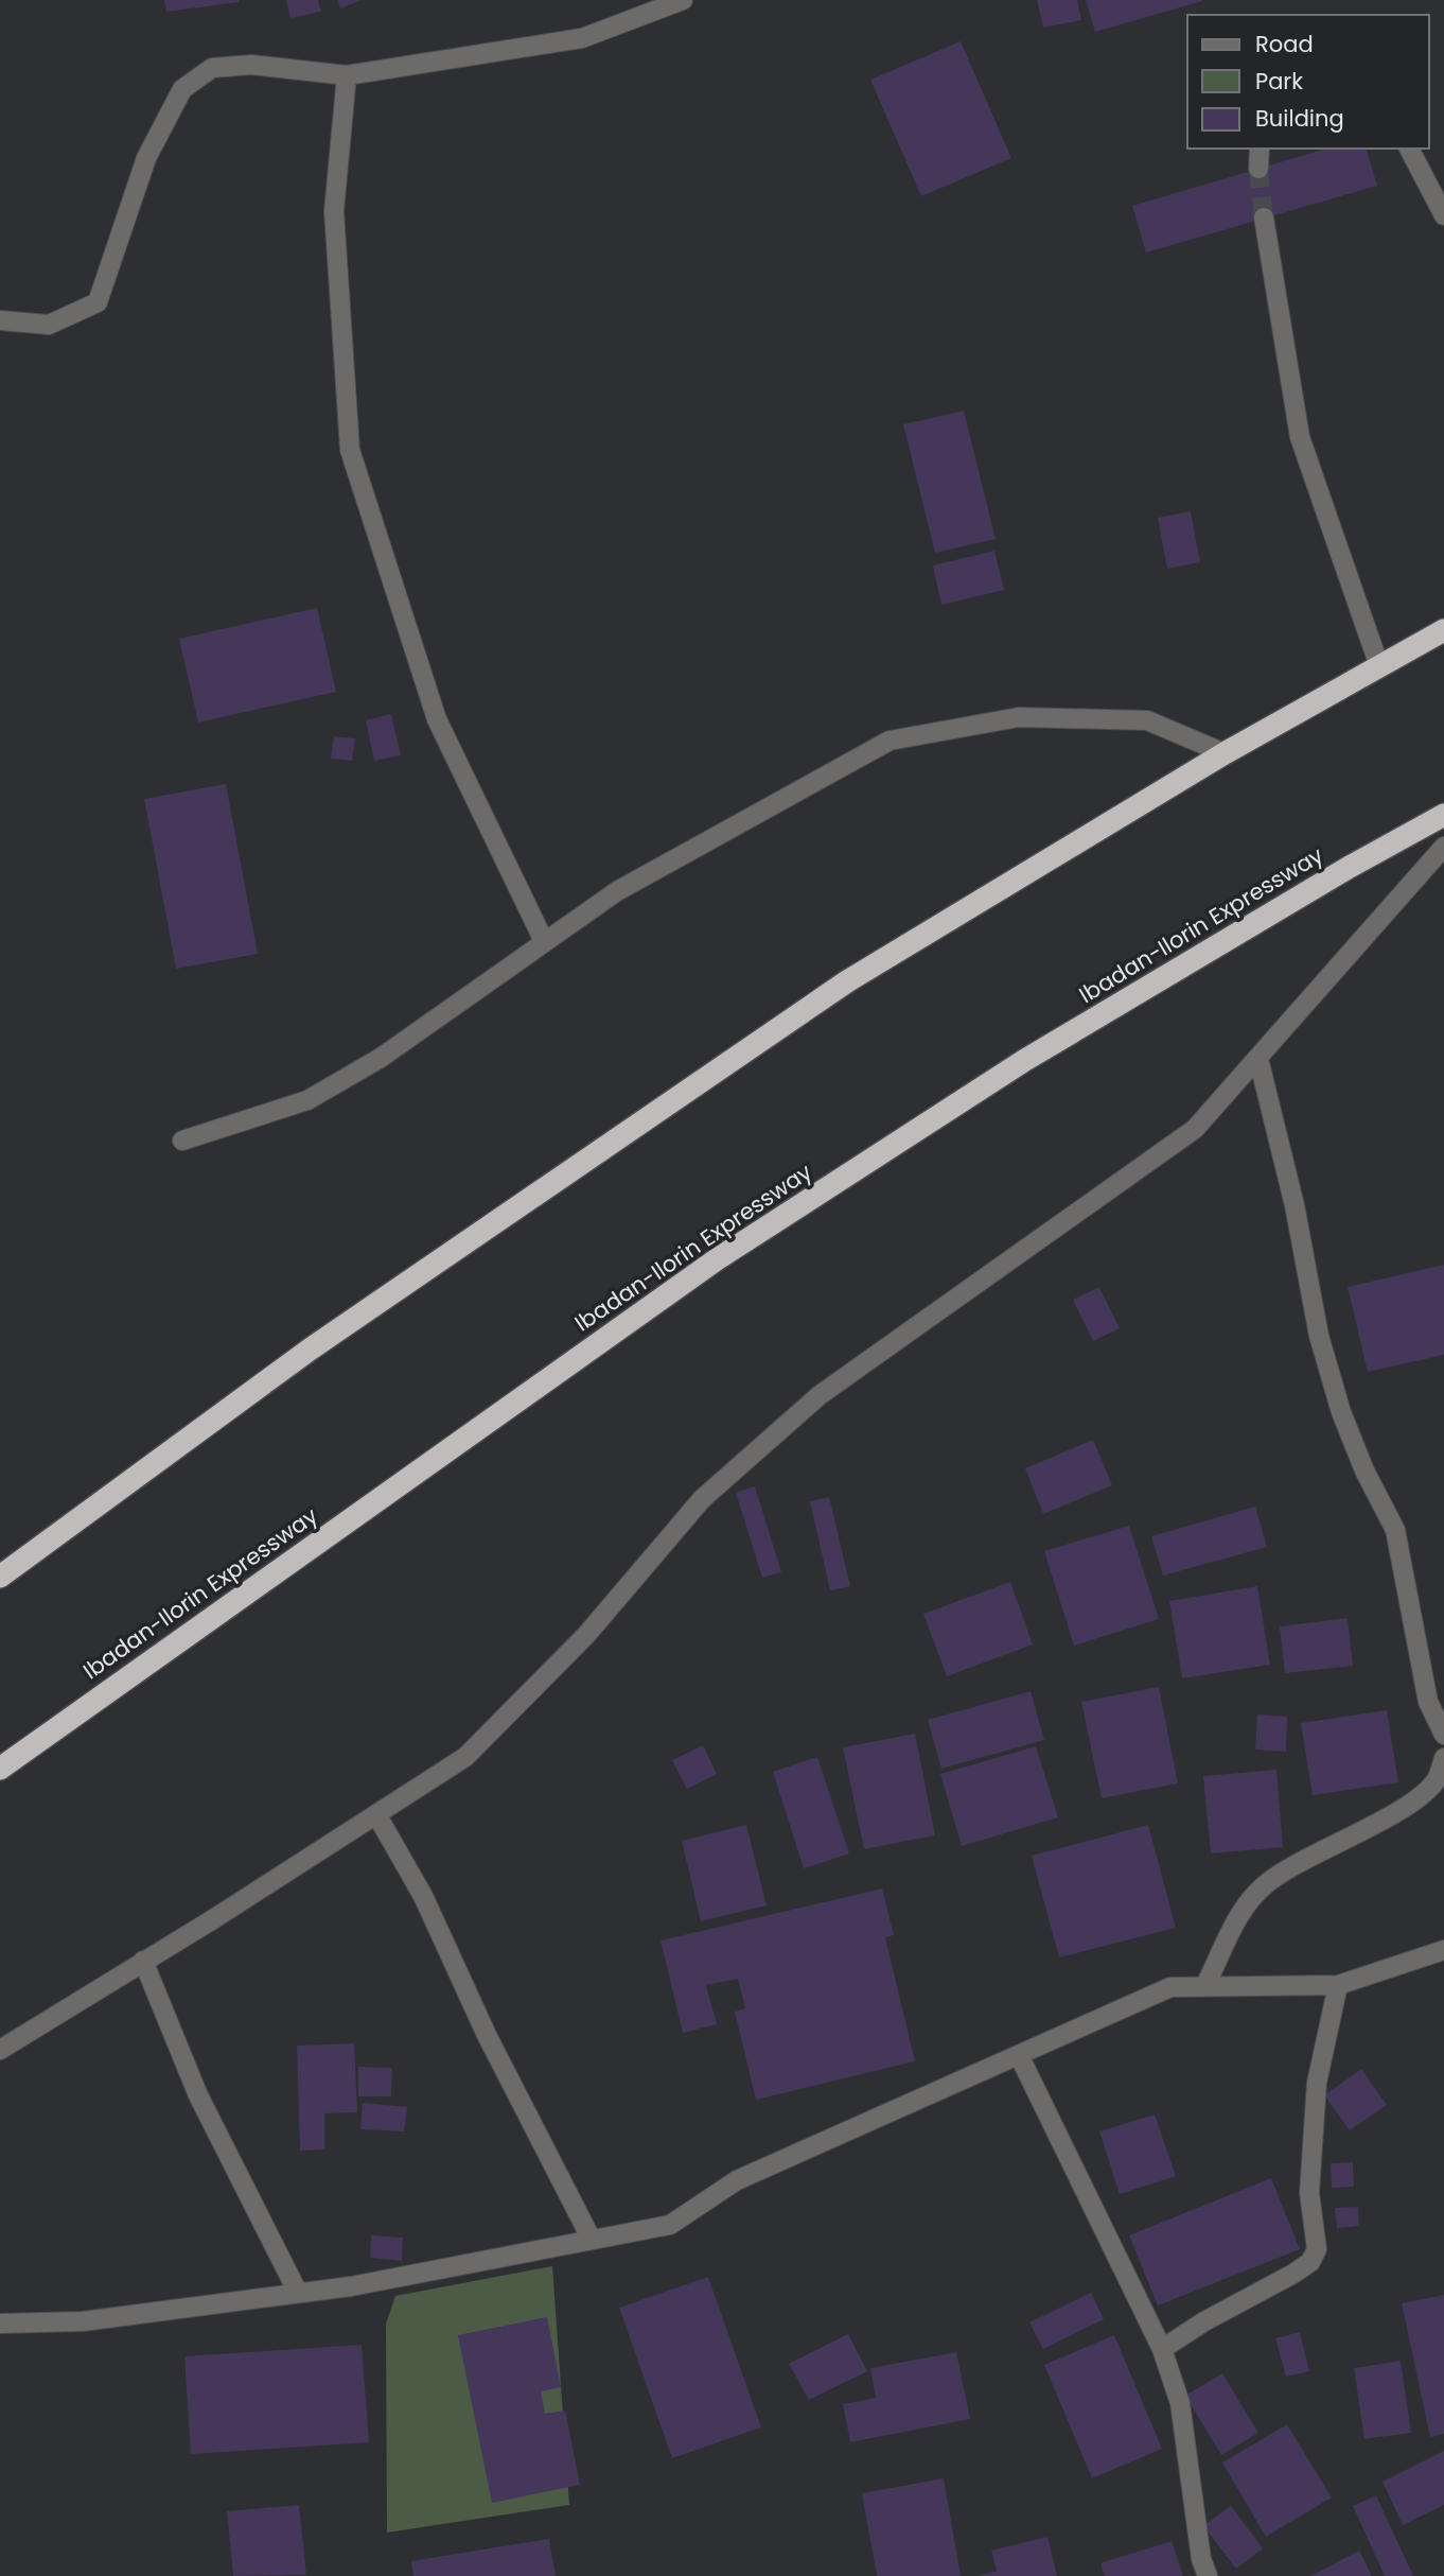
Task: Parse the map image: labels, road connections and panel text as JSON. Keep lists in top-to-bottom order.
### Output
{
  "streets": {
    "highway": ["Ibadan-Ilorin Expressway"]
  },
  "legend": ["Road", "Park", "Building"]
}
